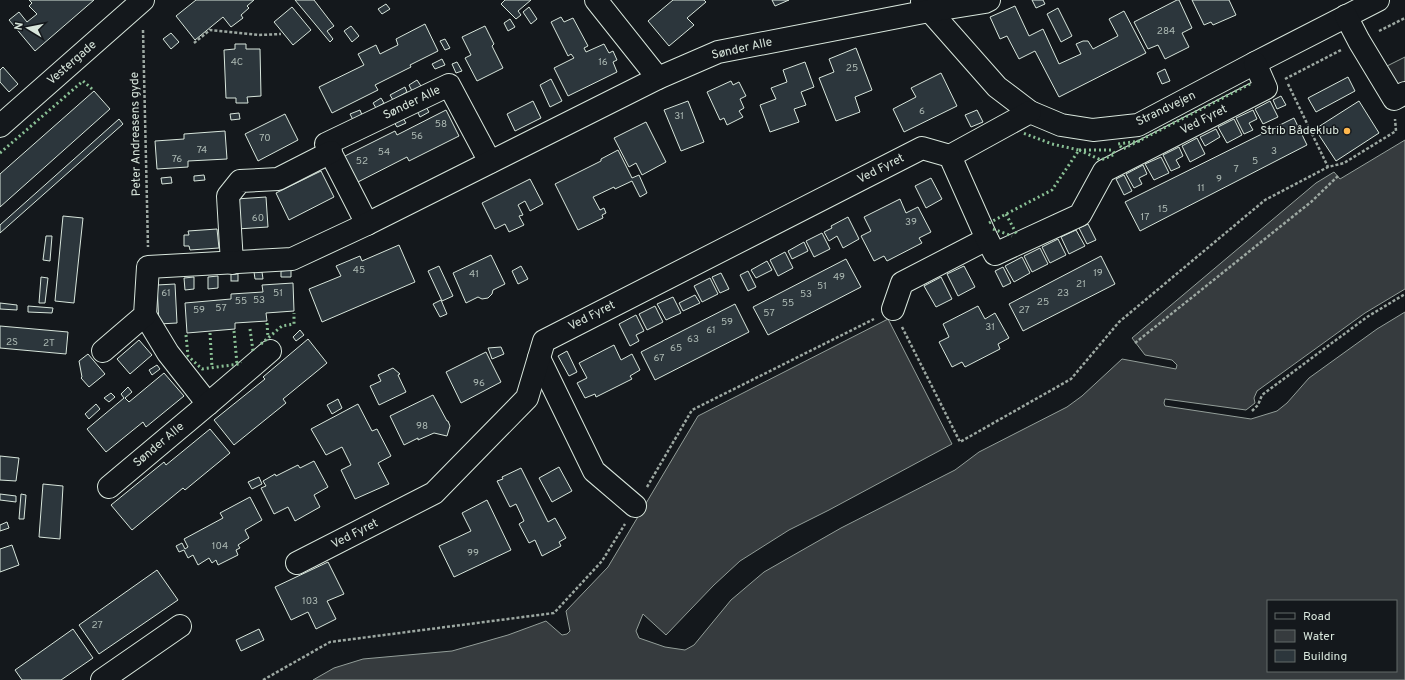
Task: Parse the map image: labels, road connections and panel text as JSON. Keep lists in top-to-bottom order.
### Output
{
  "streets": {
    "street": [
      "Sønder Alle",
      "Vestergade",
      "Strandvejen",
      "Ved Fyret"
    ],
    "path": ["Peter Andreasens gyde"]
  },
  "crossings": [
    ["Sønder Alle", "Strandvejen"],
    ["Sønder Alle", "Peter Andreasens gyde"],
    ["Vestergade", "Peter Andreasens gyde"]
  ],
  "places": ["Strib Bådeklub"],
  "house_numbers": [
    "284",
    "4C",
    "16",
    "25",
    "6",
    "31",
    "58",
    "56",
    "70",
    "74",
    "3",
    "54",
    "76",
    "52",
    "5",
    "7",
    "9",
    "11",
    "15",
    "17",
    "60",
    "39",
    "45",
    "19",
    "41",
    "49",
    "21",
    "51",
    "61",
    "51",
    "23",
    "53",
    "53",
    "55",
    "25",
    "55",
    "57",
    "59",
    "27",
    "57",
    "59",
    "31",
    "61",
    "63",
    "2S",
    "2T",
    "65",
    "67",
    "96",
    "98",
    "104",
    "99",
    "103",
    "27"
  ],
  "legend": ["Road", "Water", "Building"],
  "north": "left"
}
